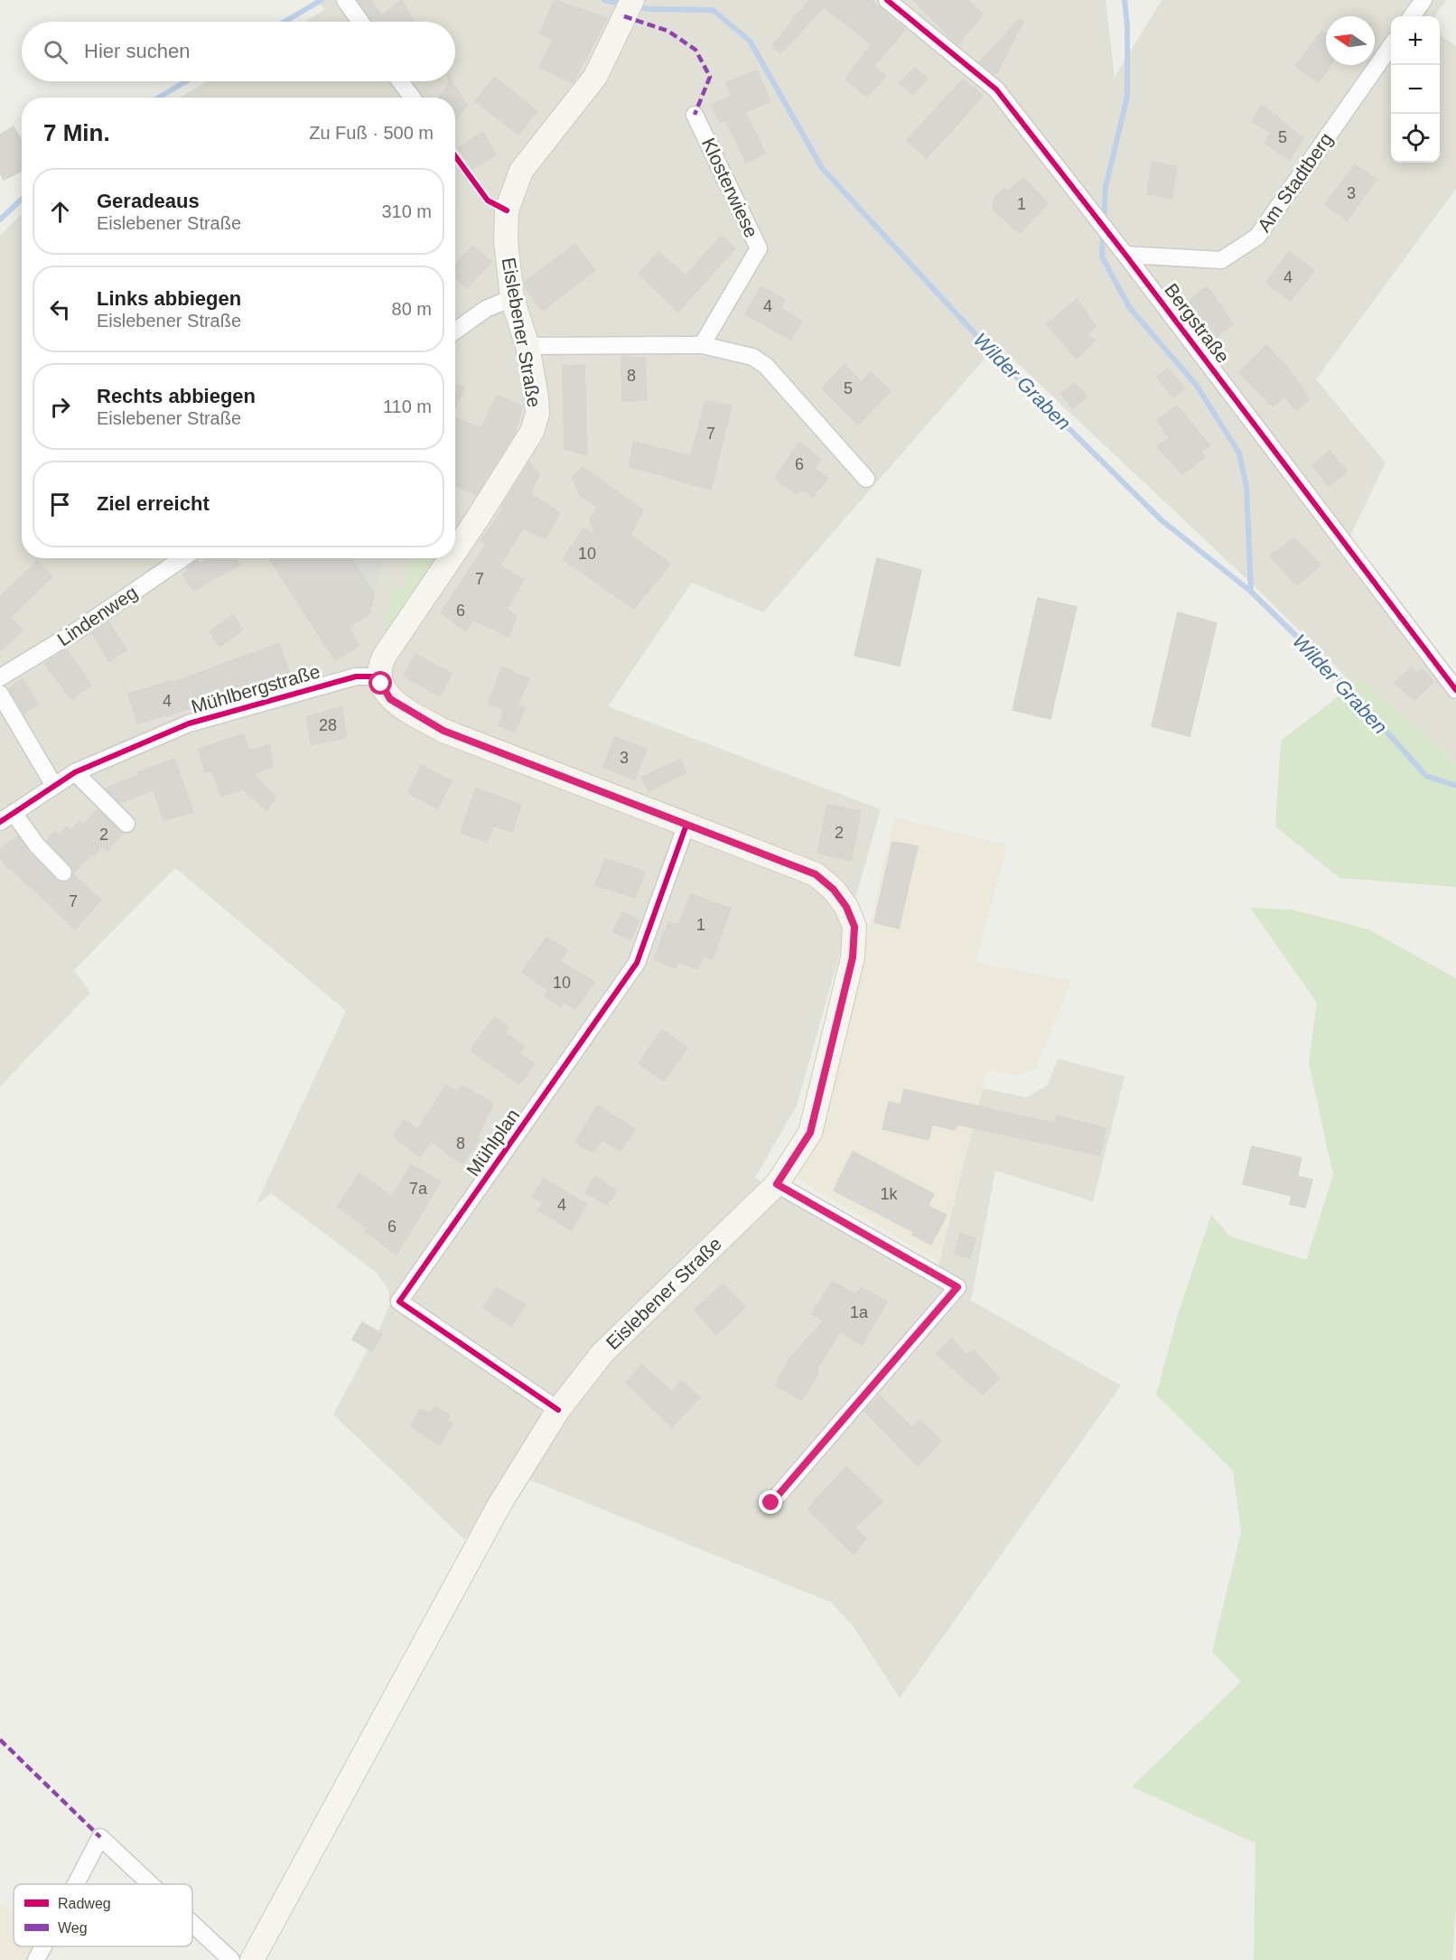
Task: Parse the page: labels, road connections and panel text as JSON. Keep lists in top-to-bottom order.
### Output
{
  "streets": {
    "main road": ["Eislebener Straße"],
    "street": [
      "Am Stadtberg",
      "Klosterwiese",
      "Bergstraße",
      "Lindenweg",
      "Mühlbergstraße",
      "Mühlplan"
    ]
  },
  "crossings": [
    ["Am Stadtberg", "Bergstraße"],
    ["Eislebener Straße", "Mühlbergstraße"],
    ["Eislebener Straße", "Mühlplan"]
  ],
  "water": ["Wilder Graben"],
  "house_numbers": [
    "5",
    "3",
    "1",
    "4",
    "4",
    "8",
    "5",
    "7",
    "6",
    "10",
    "7",
    "6",
    "4",
    "28",
    "3",
    "2",
    "2",
    "7",
    "1",
    "10",
    "8",
    "7a",
    "1k",
    "4",
    "6",
    "1a"
  ],
  "legend": ["Radweg", "Weg"],
  "north": "left",
  "page": {
    "map_buttons": ["+", "−"],
    "search": "Hier suchen",
    "heading": ["7 Min.", "Zu Fuß · 500 m"],
    "list": [
      ["Geradeaus", "Eislebener Straße", "310 m"],
      ["Links abbiegen", "Eislebener Straße", "80 m"],
      ["Rechts abbiegen", "Eislebener Straße", "110 m"],
      "Ziel erreicht"
    ]
  }
}
